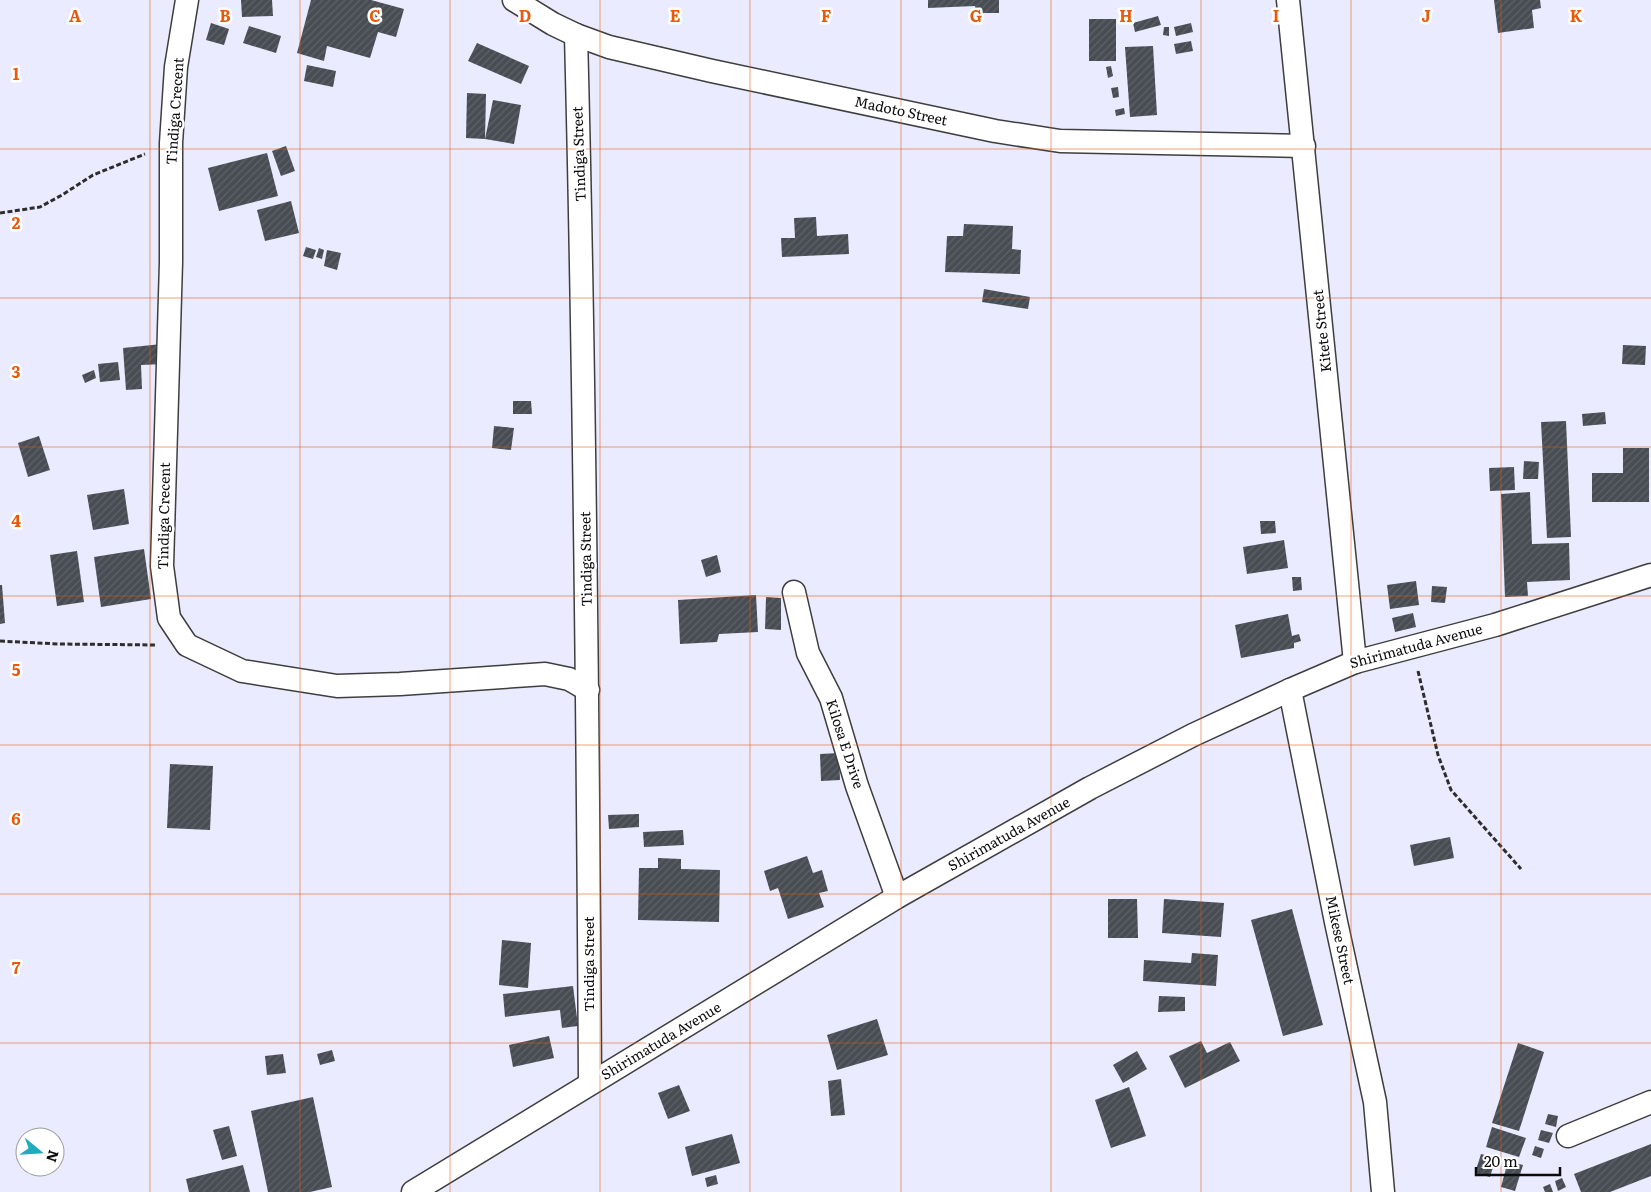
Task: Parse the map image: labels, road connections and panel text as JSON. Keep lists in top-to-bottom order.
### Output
{
  "streets": {
    "street": [
      "Tindiga Crecent",
      "Madoto Street",
      "Tindiga Street",
      "Kitete Street",
      "Shirimatuda Avenue",
      "Kilosa E Drive",
      "Mikese Street"
    ]
  },
  "crossings": [
    ["Madoto Street", "Tindiga Street"],
    ["Madoto Street", "Kitete Street"],
    ["Tindiga Street", "Shirimatuda Avenue"],
    ["Kitete Street", "Shirimatuda Avenue"],
    ["Shirimatuda Avenue", "Kilosa E Drive"],
    ["Shirimatuda Avenue", "Mikese Street"]
  ],
  "scale_bar": "20 m",
  "north": "right",
  "grid": {
    "columns": [
      "A",
      "B",
      "C",
      "D",
      "E",
      "F",
      "G",
      "H",
      "I",
      "J",
      "K"
    ],
    "rows": [
      "1",
      "2",
      "3",
      "4",
      "5",
      "6",
      "7"
    ]
  }
}
